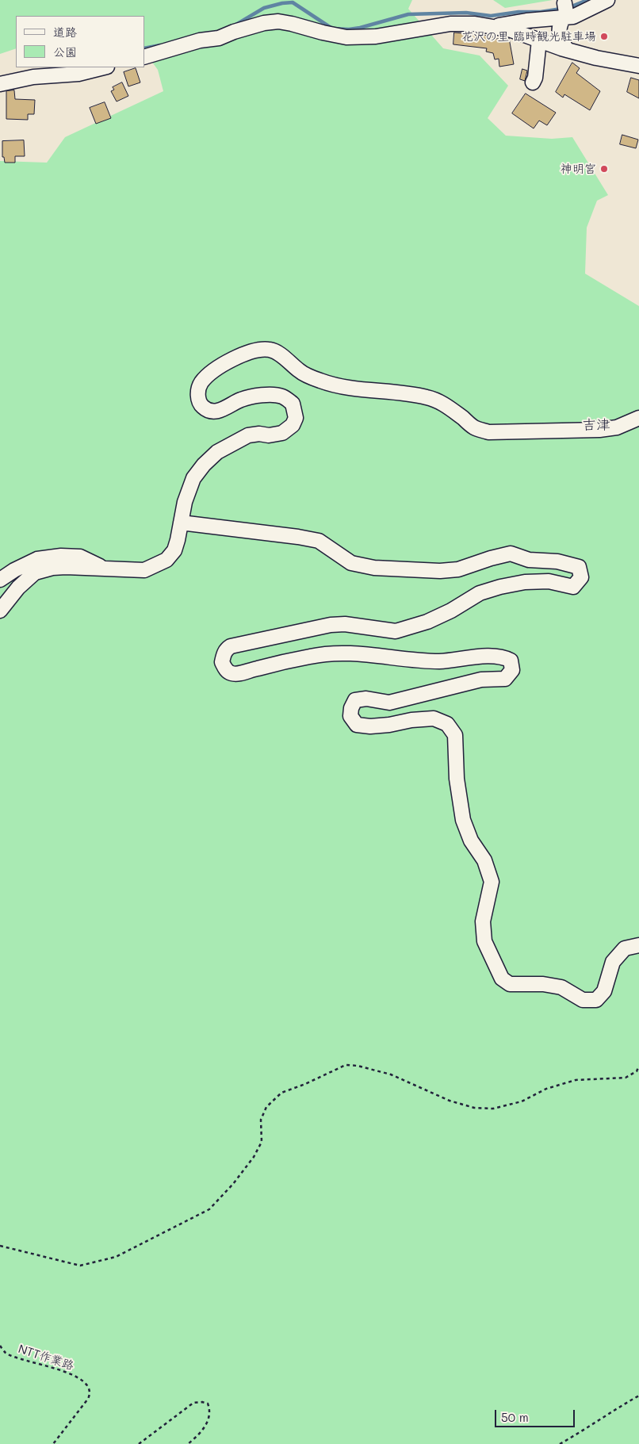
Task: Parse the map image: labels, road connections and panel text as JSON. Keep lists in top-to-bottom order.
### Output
{
  "streets": {
    "path": ["NTT作業路"]
  },
  "districts": ["吉津"],
  "places": ["花沢の里 臨時観光駐車場", "神明宮"],
  "legend": ["道路", "公園"],
  "scale_bar": "50 m"
}
